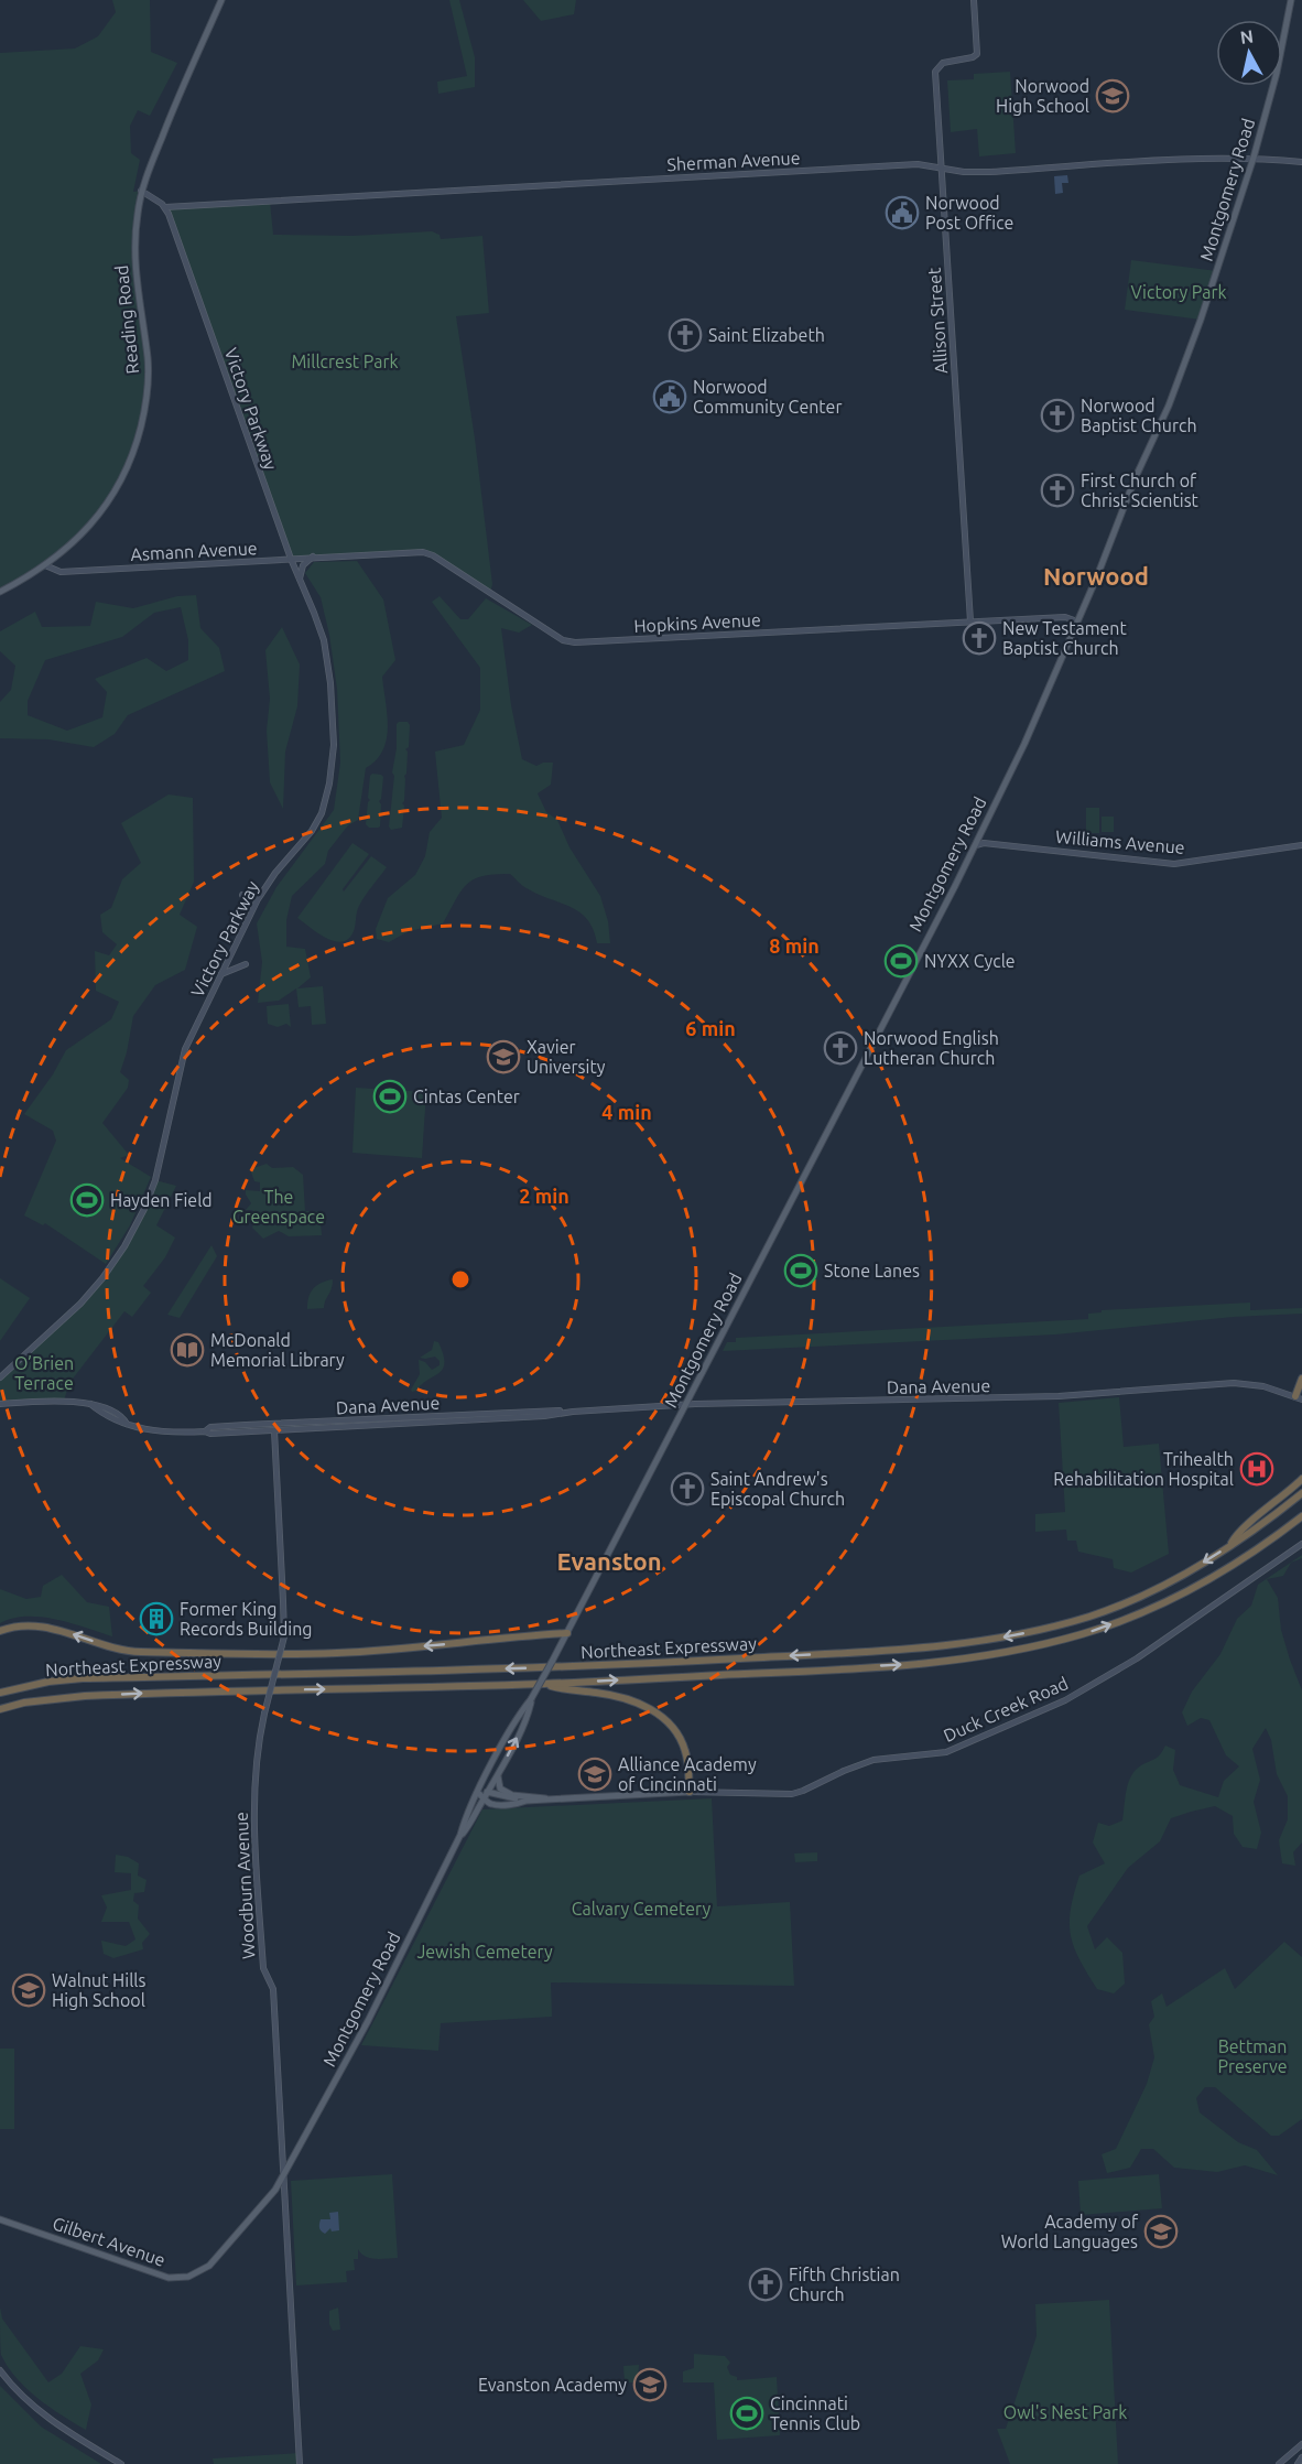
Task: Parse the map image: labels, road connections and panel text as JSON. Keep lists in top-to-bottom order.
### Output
{
  "streets": {
    "highway": ["Northeast Expressway"],
    "main road": [
      "Montgomery Road",
      "Reading Road",
      "Duck Creek Road",
      "Gilbert Avenue"
    ],
    "street": [
      "Sherman Avenue",
      "Allison Street",
      "Victory Parkway",
      "Asmann Avenue",
      "Hopkins Avenue",
      "Williams Avenue",
      "Dana Avenue",
      "Woodburn Avenue"
    ]
  },
  "crossings": [
    ["Sherman Avenue", "Montgomery Road"],
    ["Sherman Avenue", "Allison Street"],
    ["Sherman Avenue", "Victory Parkway"],
    ["Montgomery Road", "Hopkins Avenue"],
    ["Montgomery Road", "Williams Avenue"],
    ["Montgomery Road", "Dana Avenue"],
    ["Montgomery Road", "Duck Creek Road"],
    ["Montgomery Road", "Woodburn Avenue"],
    ["Montgomery Road", "Gilbert Avenue"],
    ["Reading Road", "Asmann Avenue"],
    ["Allison Street", "Hopkins Avenue"],
    ["Victory Parkway", "Asmann Avenue"],
    ["Asmann Avenue", "Hopkins Avenue"],
    ["Dana Avenue", "Woodburn Avenue"],
    ["Woodburn Avenue", "Gilbert Avenue"]
  ],
  "districts": ["Norwood", "Evanston"],
  "parks": [
    "Victory Park",
    "Millcrest Park",
    "The Greenspace",
    "O’Brien Terrace",
    "Calvary Cemetery",
    "Jewish Cemetery",
    "Bettman Preserve",
    "Owl's Nest Park"
  ],
  "places": {
    "school or university": [
      "Norwood High School",
      "Xavier University",
      "Alliance Academy of Cincinnati",
      "Walnut Hills High School",
      "Academy of World Languages",
      "Evanston Academy"
    ],
    "public building": ["Norwood Post Office", "Norwood Community Center"],
    "church": [
      "Saint Elizabeth",
      "Norwood Baptist Church",
      "First Church of Christ Scientist",
      "New Testament Baptist Church",
      "Norwood English Lutheran Church",
      "Saint Andrew's Episcopal Church",
      "Fifth Christian Church"
    ],
    "sports": [
      "NYXX Cycle",
      "Cintas Center",
      "Hayden Field",
      "Stone Lanes",
      "Cincinnati Tennis Club"
    ],
    "library": ["McDonald Memorial Library"],
    "hospital": ["Trihealth Rehabilitation Hospital"],
    "building": ["Former King Records Building"]
  },
  "north": "top",
  "rings": [
    "8 min",
    "6 min",
    "4 min",
    "2 min"
  ]
}
